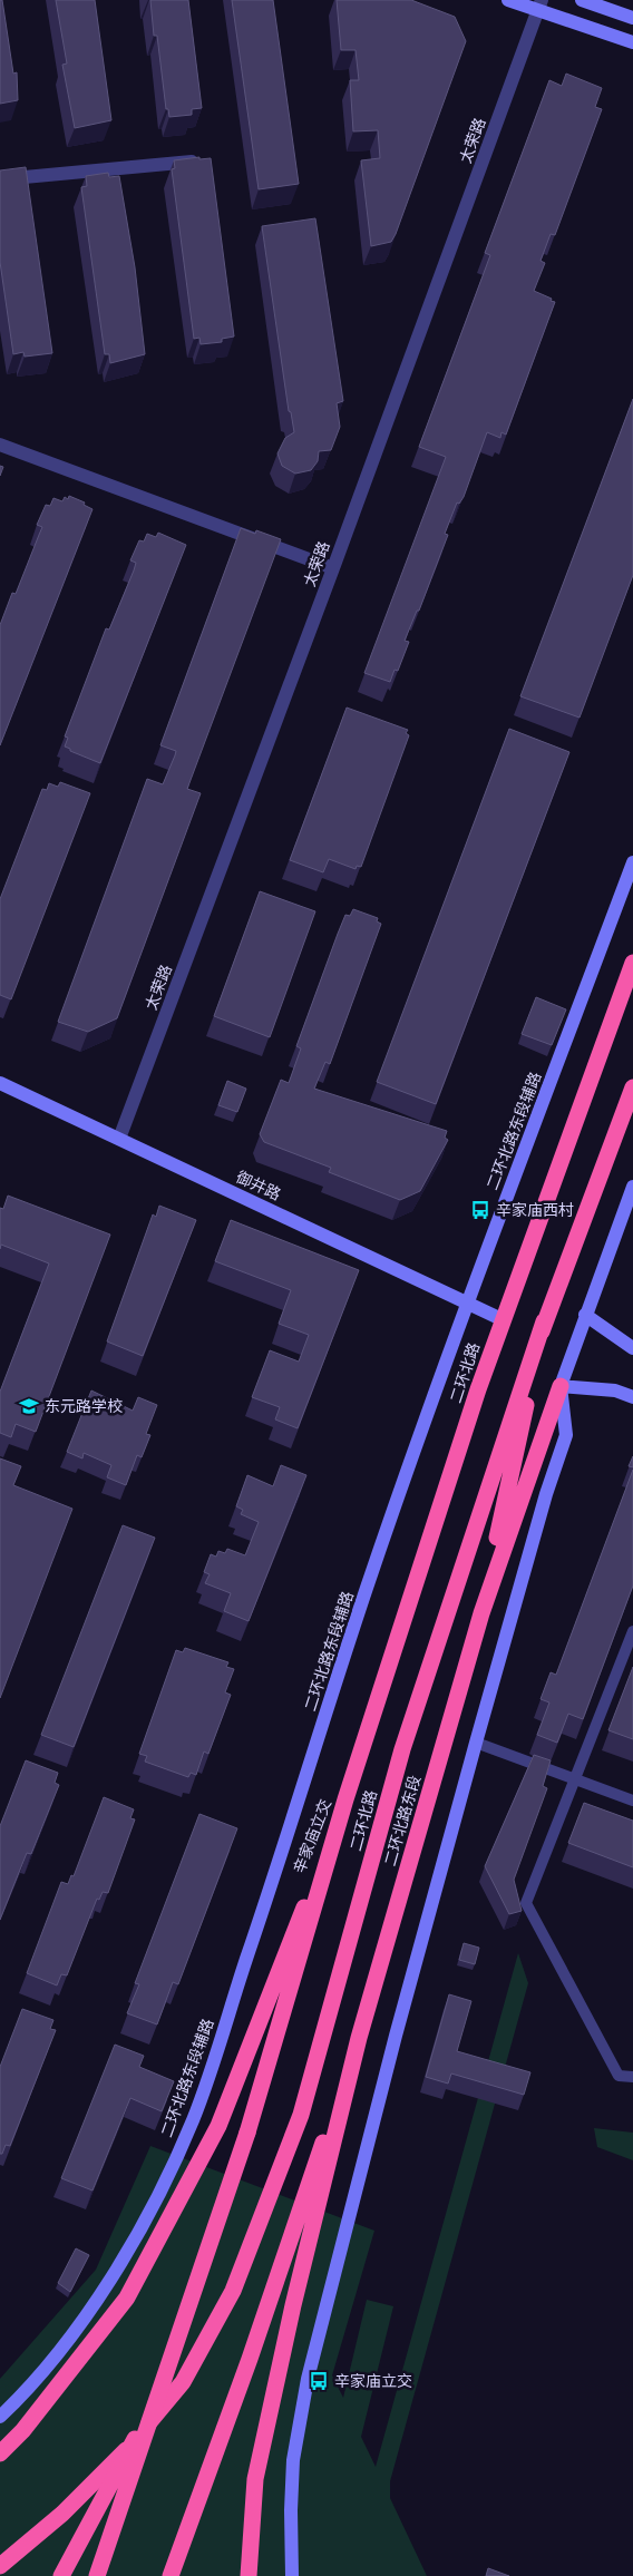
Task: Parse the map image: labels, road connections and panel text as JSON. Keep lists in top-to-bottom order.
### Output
{
  "streets": {
    "highway": ["二环北路", "二环北路东段", "辛家庙立交"],
    "main road": ["二环北路东段辅路", "御井路"],
    "street": ["太荣路"]
  },
  "crossings": [
    ["太荣路", "御井路"],
    ["二环北路东段辅路", "御井路"],
    ["御井路", "二环北路"],
    ["二环北路", "二环北路东段"],
    ["二环北路", "辛家庙立交"]
  ],
  "places": {
    "bus stop": ["辛家庙西村", "辛家庙立交"],
    "school or university": ["东元路学校"]
  }
}
